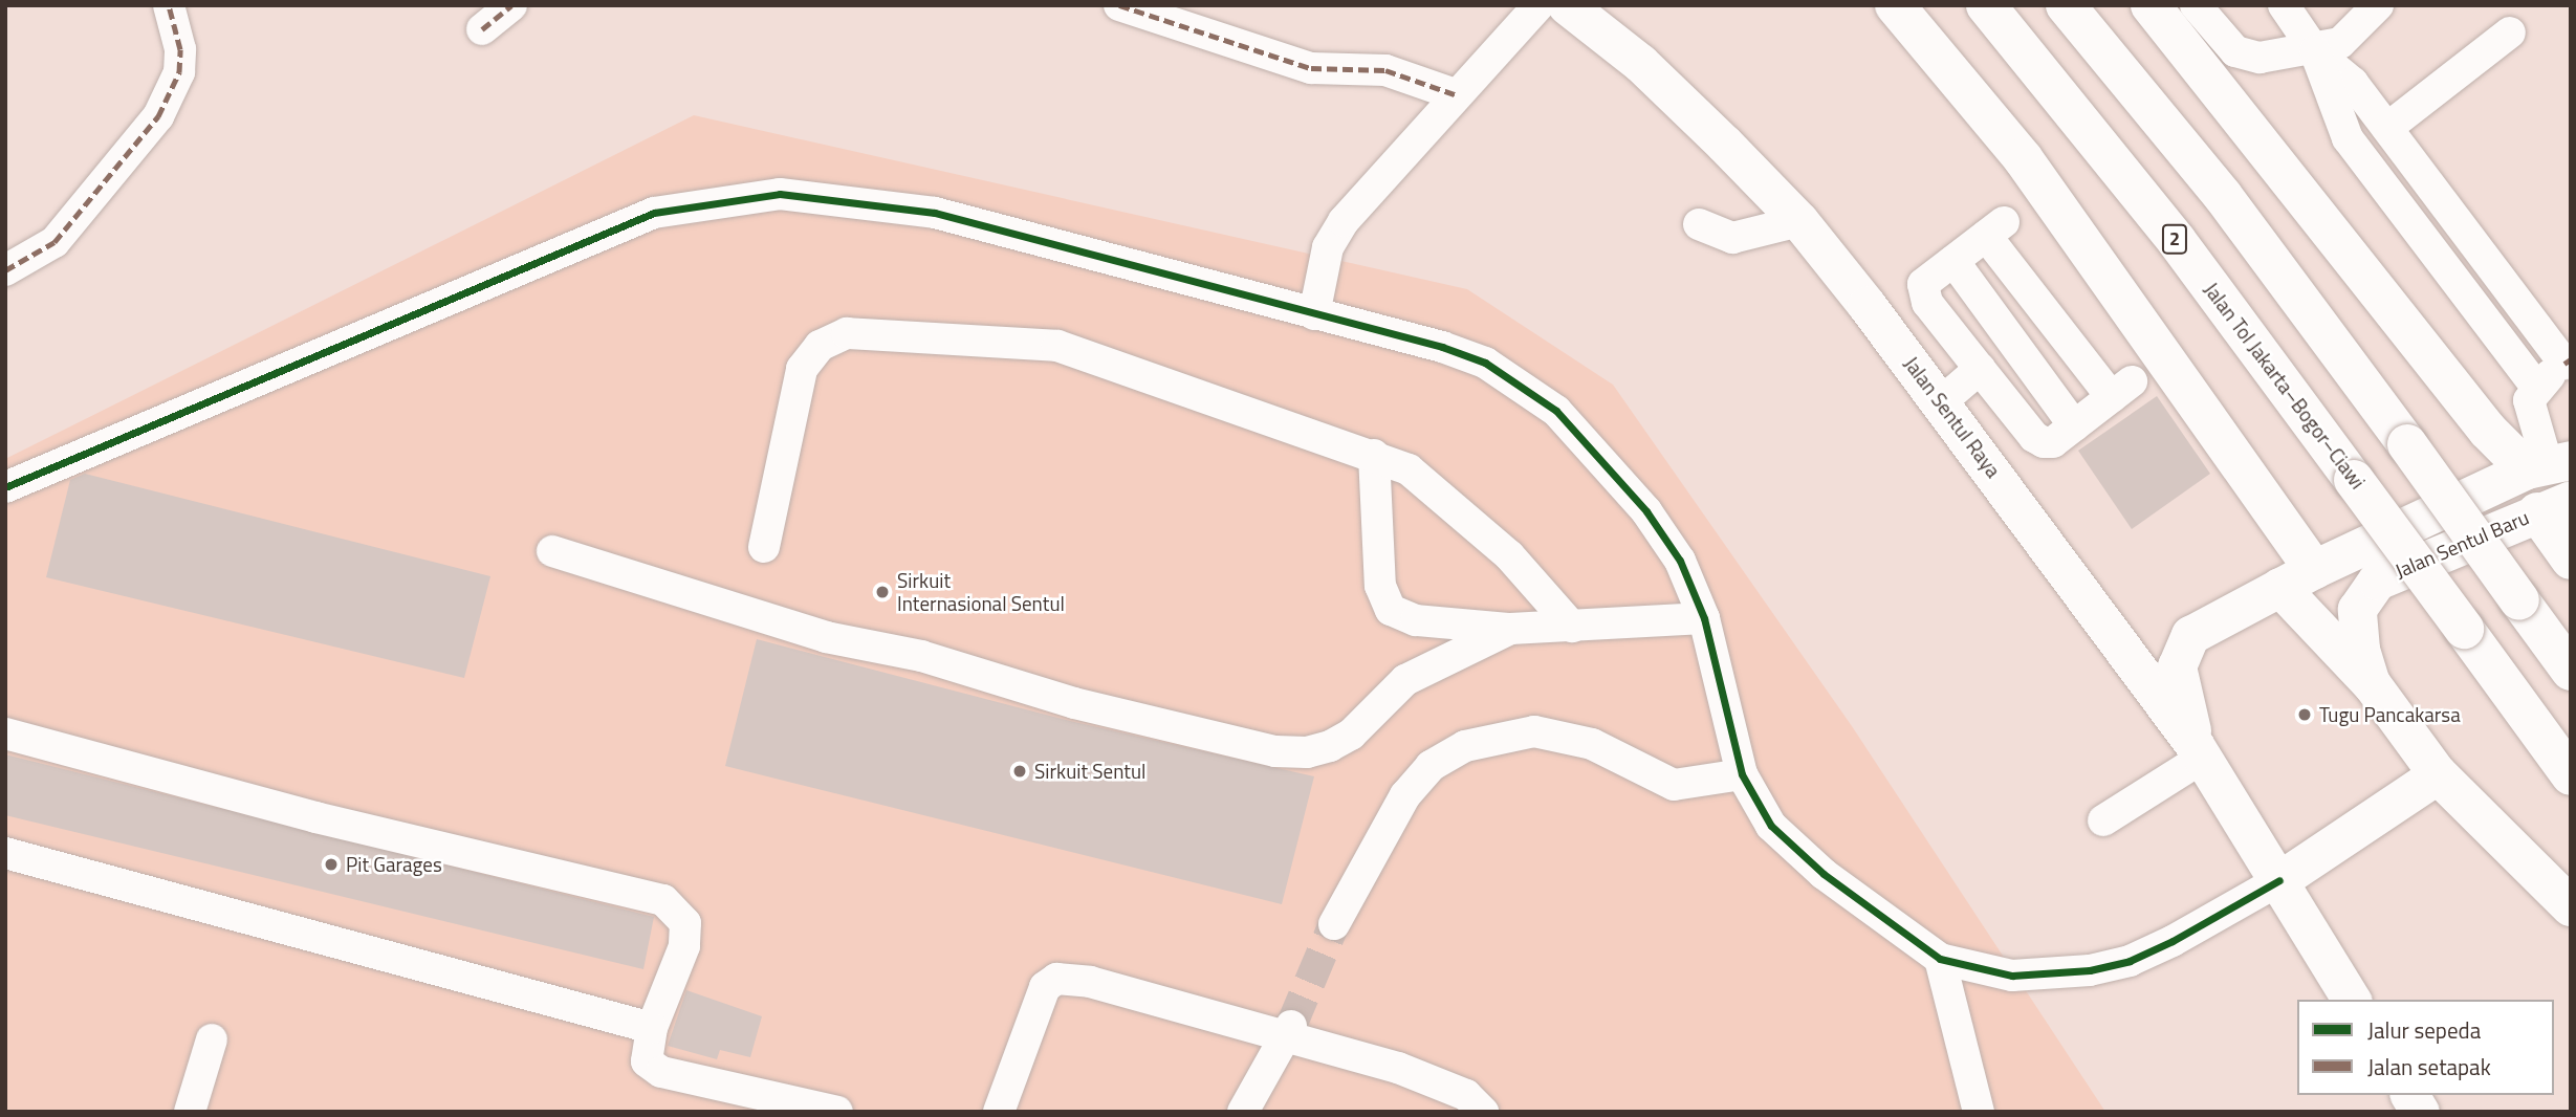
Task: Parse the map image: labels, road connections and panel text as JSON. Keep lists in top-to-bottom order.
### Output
{
  "streets": {
    "highway": ["2", "Jalan Tol Jakarta–Bogor–Ciawi"],
    "main road": ["Jalan Sentul Raya", "Jalan Sentul Baru"]
  },
  "crossings": [
    ["Jalan Sentul Raya", "Jalan Sentul Baru"]
  ],
  "places": [
    "Sirkuit Internasional Sentul",
    "Tugu Pancakarsa",
    "Sirkuit Sentul",
    "Pit Garages"
  ],
  "legend": ["Jalur sepeda", "Jalan setapak"]
}
